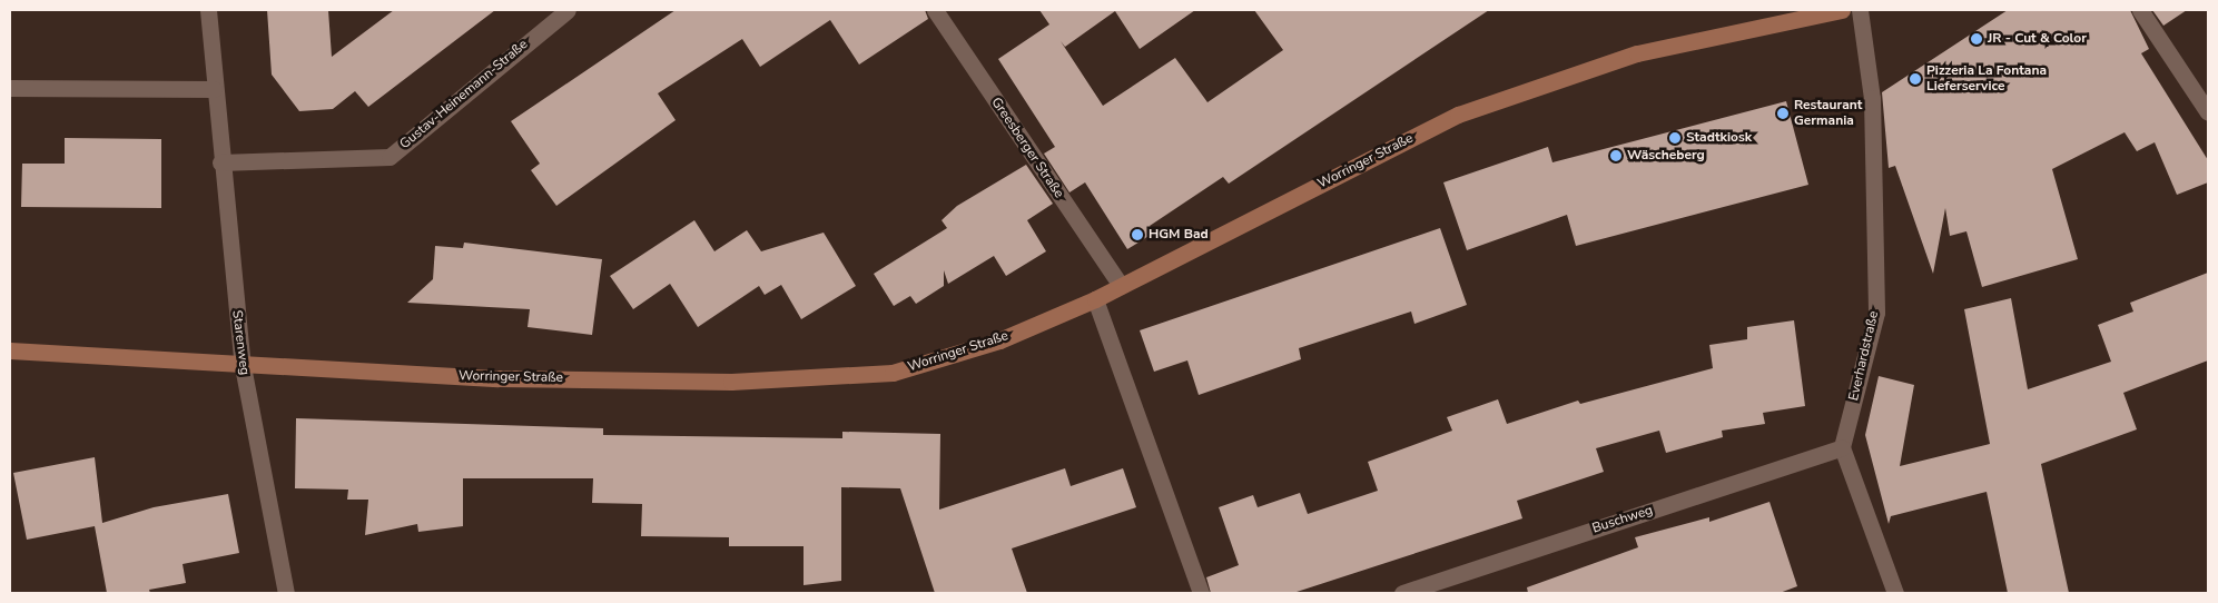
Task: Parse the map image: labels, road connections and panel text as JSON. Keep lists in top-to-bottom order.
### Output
{
  "streets": {
    "main road": ["Worringer Straße"],
    "street": [
      "Gustav-Heinemann-Straße",
      "Greesberger Straße",
      "Starenweg",
      "Everhardstraße",
      "Buschweg"
    ]
  },
  "crossings": [
    ["Gustav-Heinemann-Straße", "Starenweg"],
    ["Greesberger Straße", "Worringer Straße"],
    ["Worringer Straße", "Starenweg"],
    ["Everhardstraße", "Buschweg"]
  ],
  "places": [
    "JR - Cut & Color",
    "Pizzeria La Fontana Lieferservice",
    "Restaurant Germania",
    "Stadtkiosk",
    "Wäscheberg",
    "HGM Bad"
  ]
}
